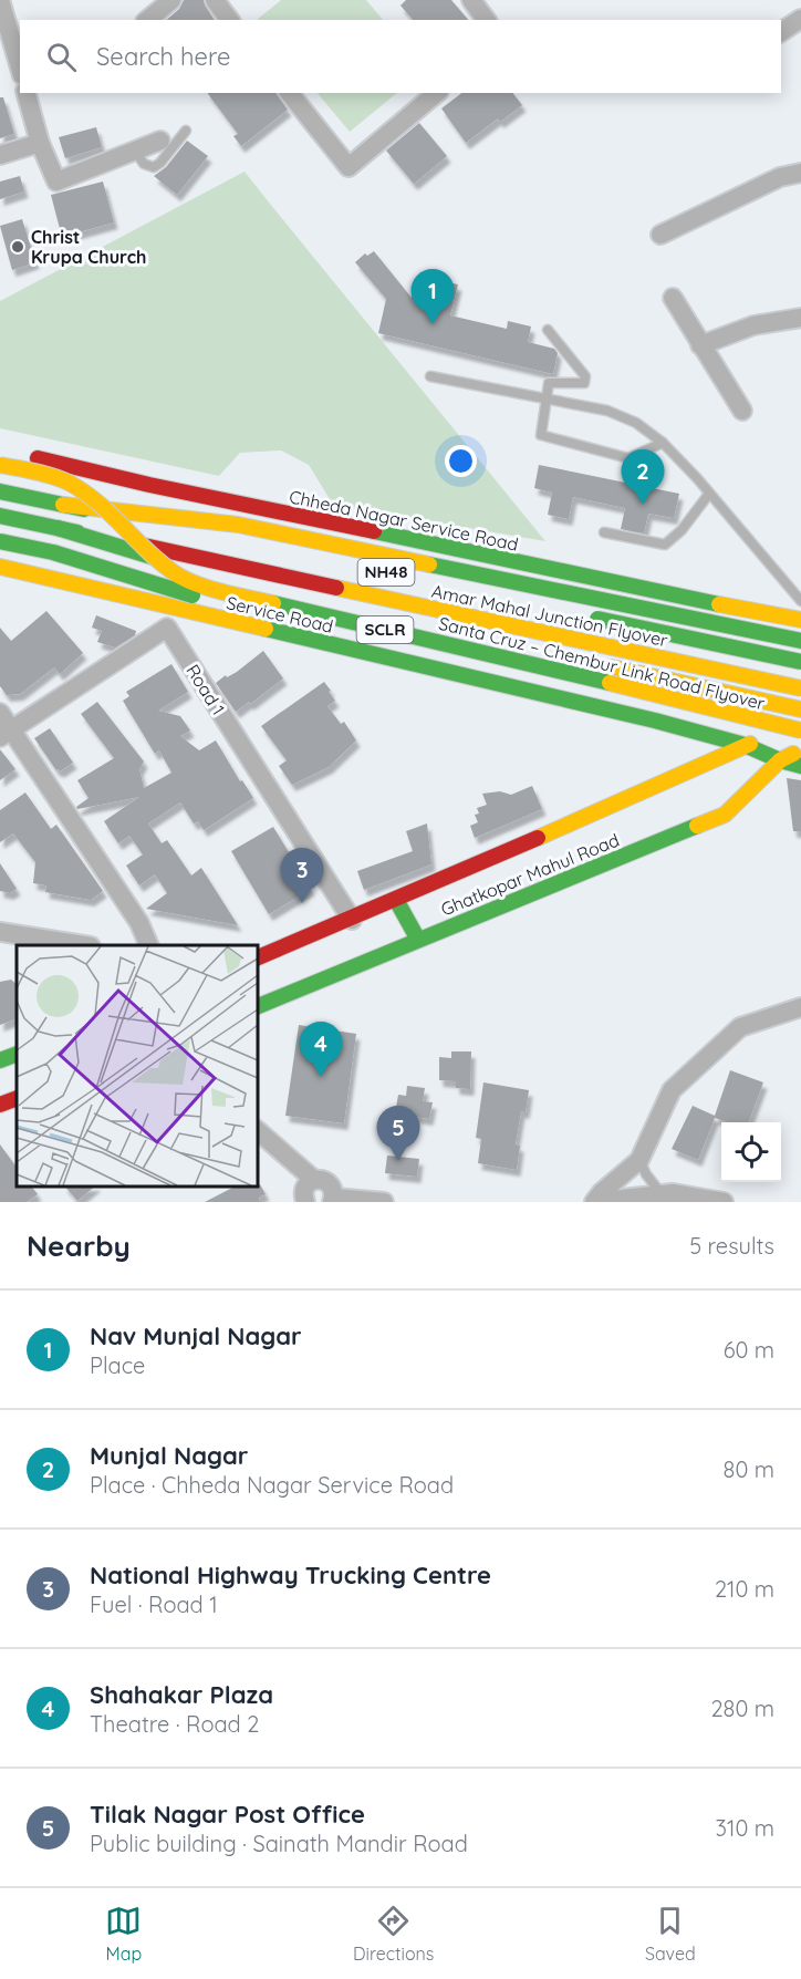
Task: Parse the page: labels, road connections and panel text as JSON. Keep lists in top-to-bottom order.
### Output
{
  "streets": {
    "main road": [
      "Chheda Nagar Service Road",
      "NH48",
      "Service Road",
      "Amar Mahal Junction Flyover",
      "SCLR",
      "Santa Cruz – Chembur Link Road Flyover",
      "Ghatkopar Mahul Road"
    ],
    "street": ["Road 1"]
  },
  "crossings": [
    ["Chheda Nagar Service Road", "Santa Cruz – Chembur Link Road Flyover"],
    ["NH48", "Amar Mahal Junction Flyover"],
    ["Service Road", "Ghatkopar Mahul Road"],
    ["Santa Cruz – Chembur Link Road Flyover", "Ghatkopar Mahul Road"],
    ["Road 1", "Ghatkopar Mahul Road"]
  ],
  "places": ["Christ Krupa Church"],
  "page": {
    "search": "Search here",
    "pins": [
      "1",
      "2",
      "3",
      "4",
      "5"
    ],
    "heading": ["Nearby", "5 results"],
    "list": [
      {
        "mark": "1",
        "name": "Nav Munjal Nagar",
        "note": "Place",
        "value": "60 m"
      },
      {
        "mark": "2",
        "name": "Munjal Nagar",
        "note": "Place · Chheda Nagar Service Road",
        "value": "80 m"
      },
      {
        "mark": "3",
        "name": "National Highway Trucking Centre",
        "note": "Fuel · Road 1",
        "value": "210 m"
      },
      {
        "mark": "4",
        "name": "Shahakar Plaza",
        "note": "Theatre · Road 2",
        "value": "280 m"
      },
      {
        "mark": "5",
        "name": "Tilak Nagar Post Office",
        "note": "Public building · Sainath Mandir Road",
        "value": "310 m"
      }
    ],
    "nav": ["Map", "Directions", "Saved"]
  }
}
